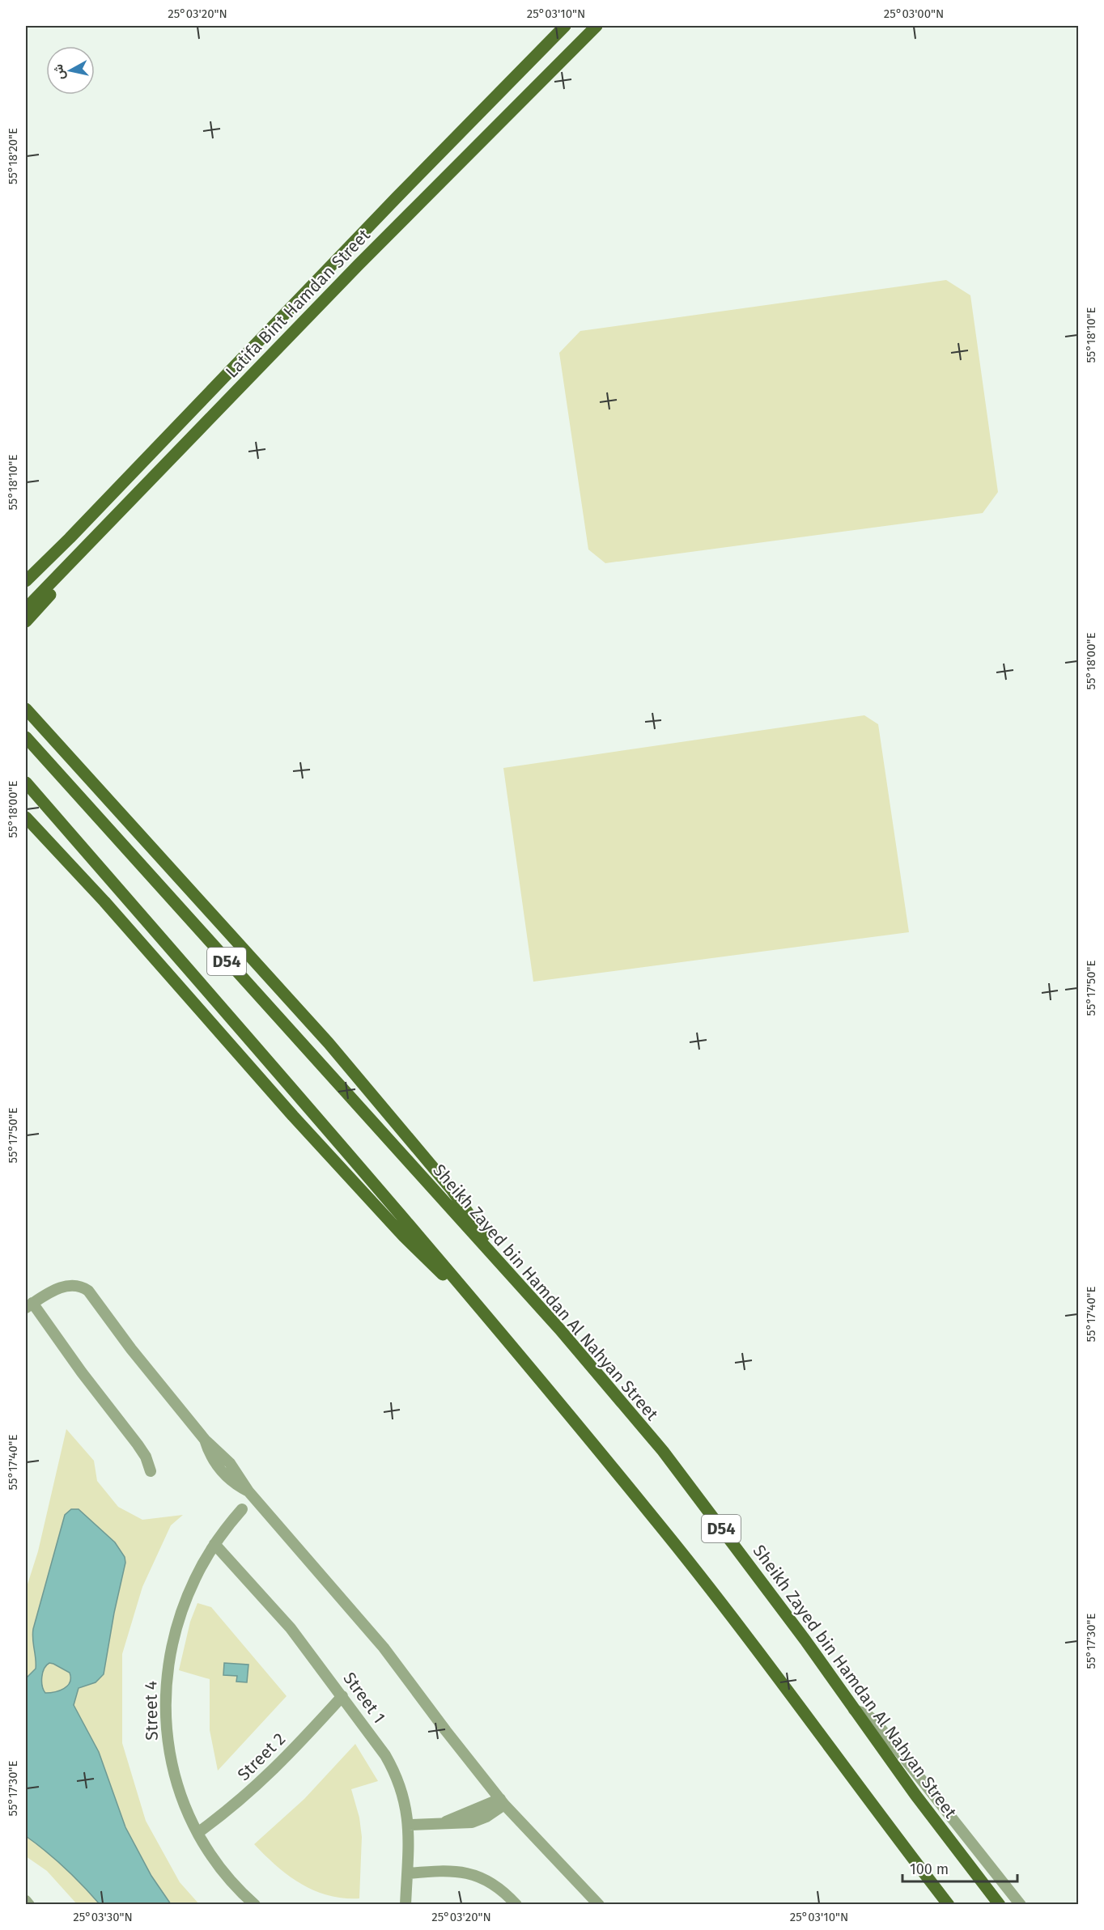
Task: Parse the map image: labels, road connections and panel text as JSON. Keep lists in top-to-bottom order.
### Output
{
  "streets": {
    "main road": ["Latifa Bint Hamdan Street", "D54", "Sheikh Zayed bin Hamdan Al Nahyan Street"],
    "street": ["Street 1", "Street 4", "Street 2"]
  },
  "crossings": [
    ["Street 1", "Street 4"],
    ["Street 1", "Street 2"],
    ["Street 4", "Street 2"]
  ],
  "scale_bar": "100 m",
  "north": "left",
  "coordinates": [
    "25°03'20\"N",
    "25°03'10\"N",
    "25°03'00\"N",
    "55°18'20\"E",
    "55°18'10\"E",
    "55°18'00\"E",
    "55°17'50\"E",
    "55°17'40\"E",
    "55°17'30\"E",
    "25°03'30\"N"
  ]
}
